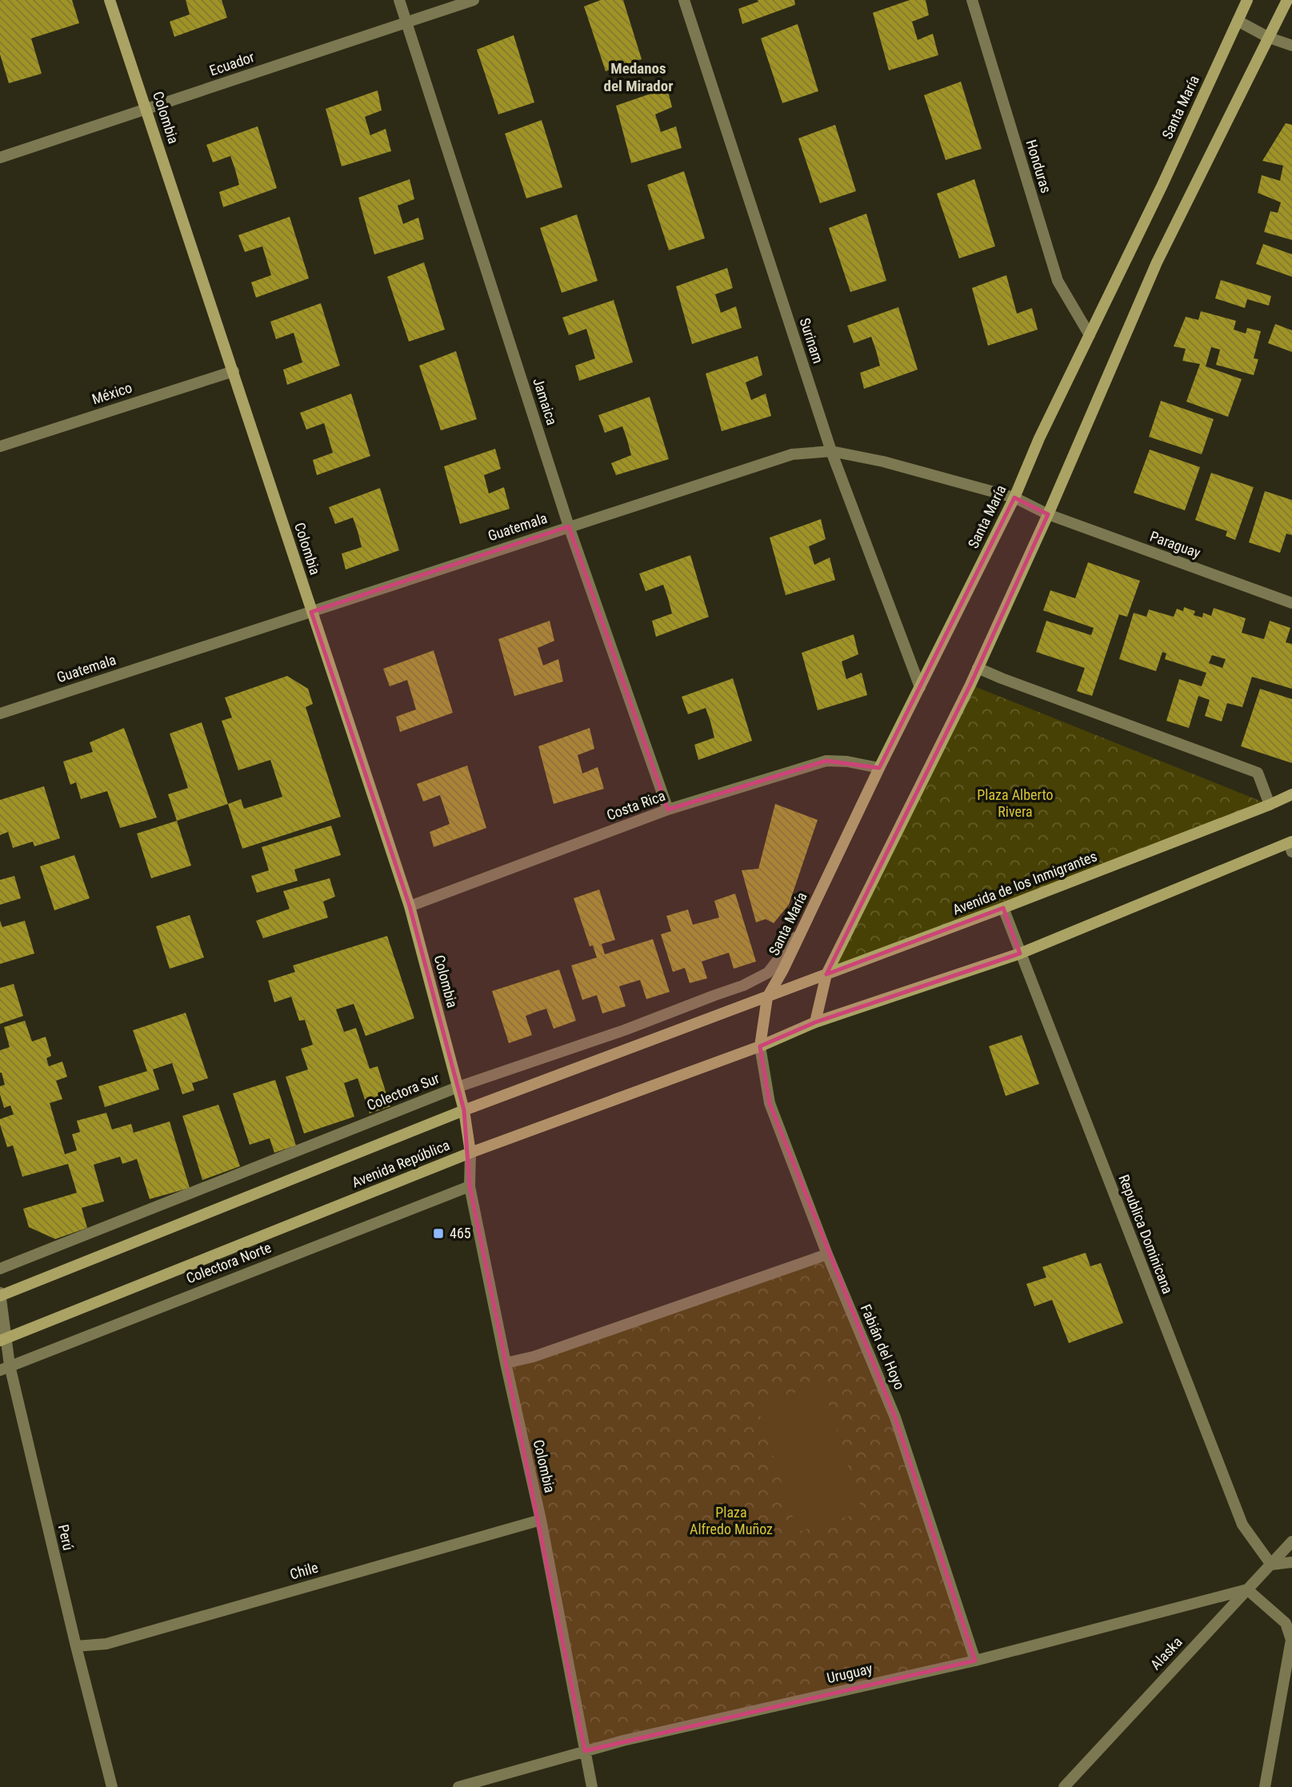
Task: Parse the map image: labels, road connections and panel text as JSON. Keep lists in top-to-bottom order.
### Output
{
  "streets": {
    "street": [
      "Ecuador",
      "Santa María",
      "Colombia",
      "Honduras",
      "Surinam",
      "México",
      "Jamaica",
      "Guatemala",
      "Paraguay",
      "Costa Rica",
      "Avenida de los Inmigrantes",
      "Colectora Sur",
      "Avenida República",
      "Republica Dominicana",
      "Colectora Norte",
      "Fabián del Hoyo",
      "Perú",
      "Chile",
      "Alaska",
      "Uruguay"
    ]
  },
  "crossings": [
    ["Ecuador", "Colombia"],
    ["Ecuador", "Jamaica"],
    ["Santa María", "Honduras"],
    ["Santa María", "Surinam"],
    ["Santa María", "Guatemala"],
    ["Santa María", "Costa Rica"],
    ["Santa María", "Avenida de los Inmigrantes"],
    ["Santa María", "Colectora Sur"],
    ["Santa María", "Avenida República"],
    ["Santa María", "Fabián del Hoyo"],
    ["Colombia", "México"],
    ["Colombia", "Guatemala"],
    ["Colombia", "Costa Rica"],
    ["Colombia", "Colectora Sur"],
    ["Colombia", "Avenida República"],
    ["Colombia", "Colectora Norte"],
    ["Colombia", "Chile"],
    ["Colombia", "Uruguay"],
    ["Surinam", "Guatemala"],
    ["Jamaica", "Guatemala"],
    ["Jamaica", "Costa Rica"],
    ["Guatemala", "Paraguay"],
    ["Avenida de los Inmigrantes", "Avenida República"],
    ["Avenida de los Inmigrantes", "Republica Dominicana"],
    ["Avenida República", "Fabián del Hoyo"],
    ["Avenida República", "Perú"],
    ["Republica Dominicana", "Alaska"],
    ["Colectora Norte", "Perú"],
    ["Fabián del Hoyo", "Uruguay"],
    ["Perú", "Chile"],
    ["Alaska", "Uruguay"]
  ],
  "districts": ["Medanos del Mirador"],
  "parks": ["Plaza Alberto Rivera", "Plaza Alfredo Muñoz"],
  "places": {
    "transit": ["465"]
  }
}
